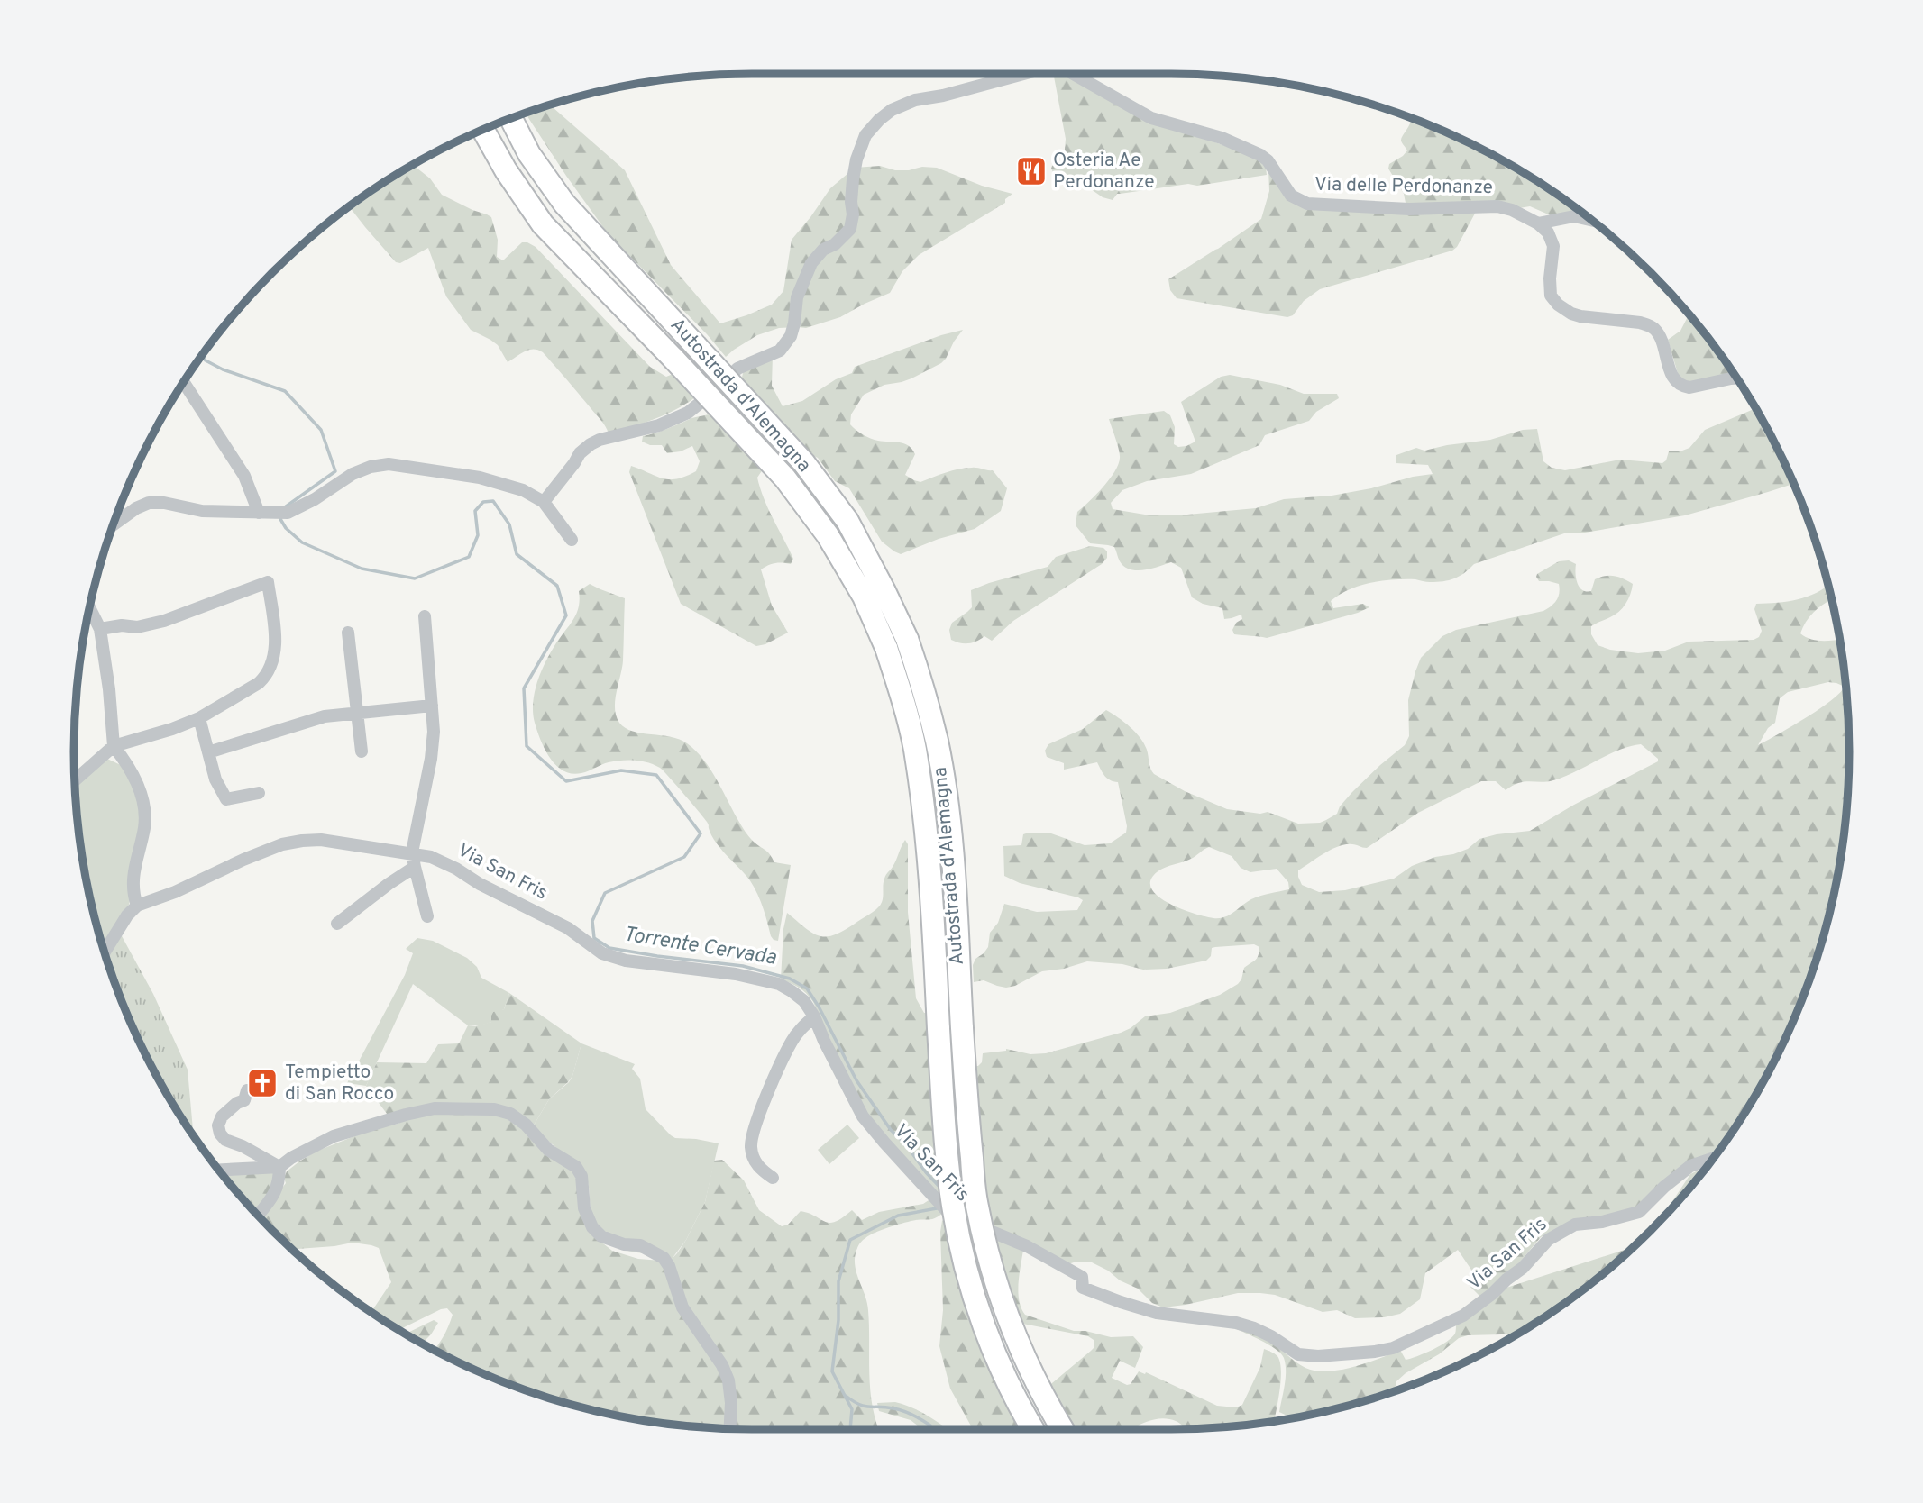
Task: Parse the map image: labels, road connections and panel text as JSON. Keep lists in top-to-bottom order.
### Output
{
  "streets": {
    "highway": ["Autostrada d'Alemagna"],
    "street": ["Via delle Perdonanze", "Via San Fris"]
  },
  "water": ["Torrente Cervada"],
  "places": {
    "restaurant": ["Osteria Ae Perdonanze"],
    "church": ["Tempietto di San Rocco"]
  }
}
